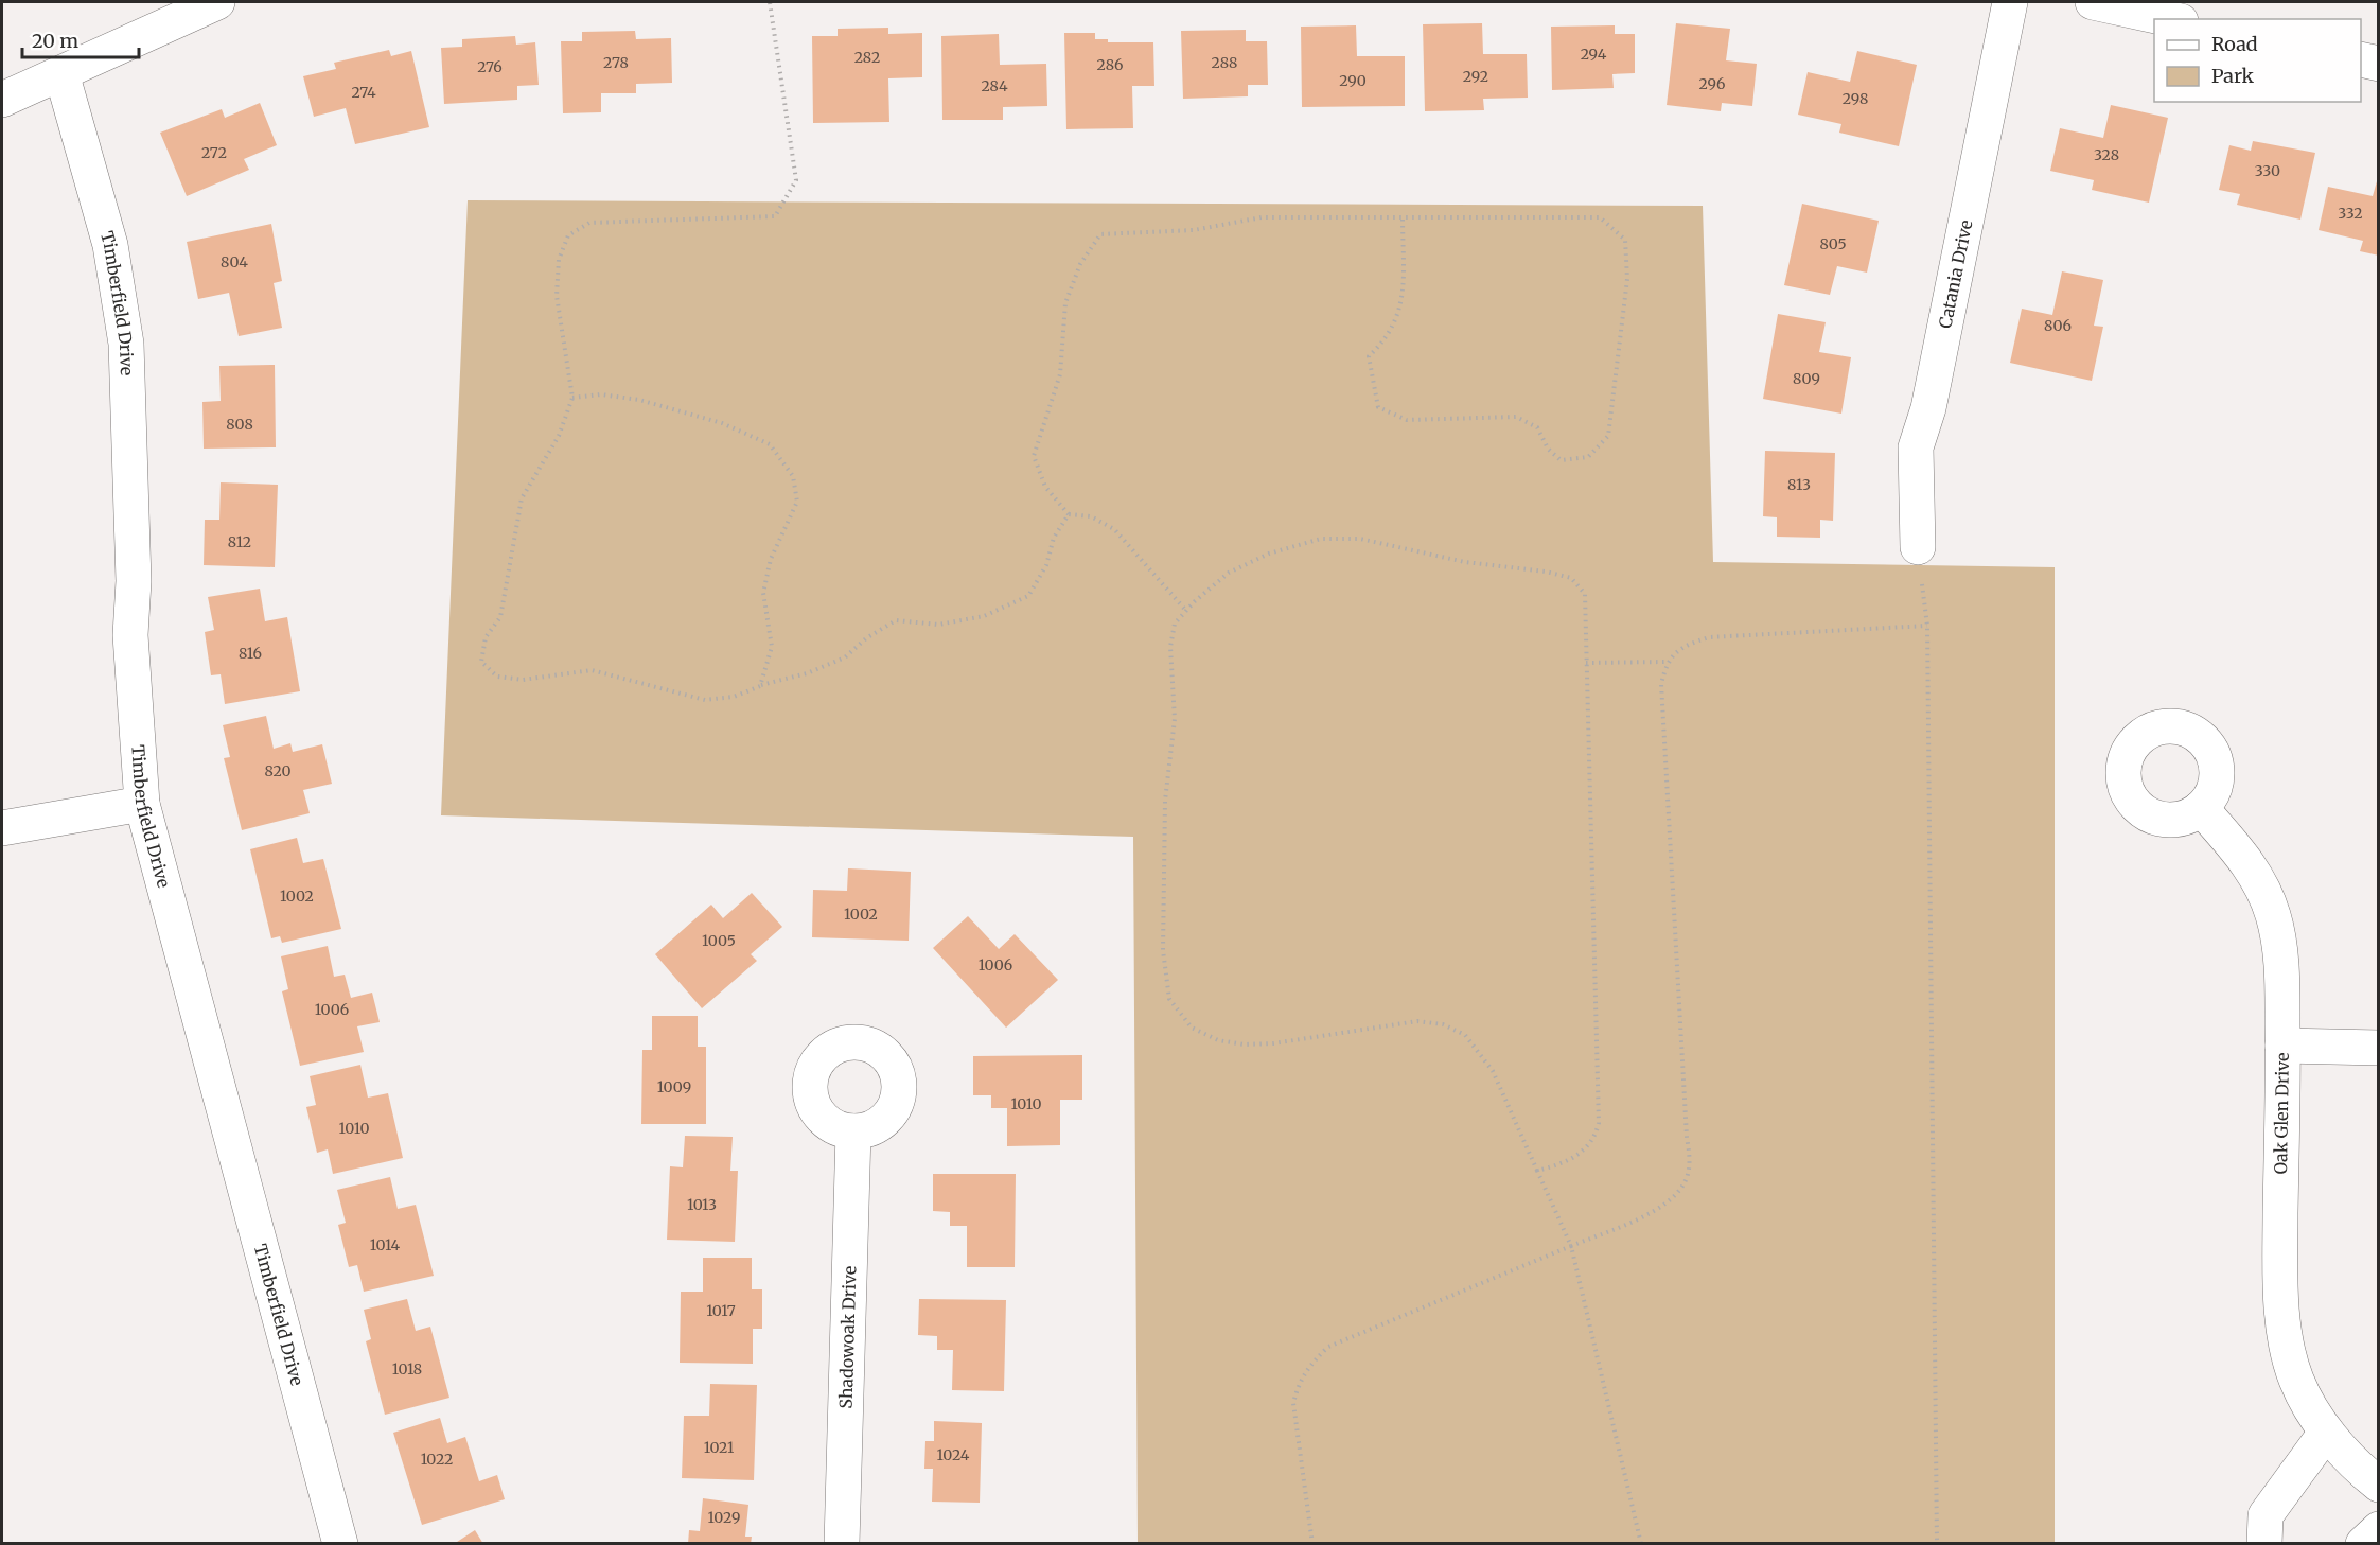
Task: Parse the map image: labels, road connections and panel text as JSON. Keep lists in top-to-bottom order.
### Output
{
  "streets": {
    "street": [
      "Catania Drive",
      "Timberfield Drive",
      "Oak Glen Drive",
      "Shadowoak Drive"
    ]
  },
  "house_numbers": [
    "294",
    "282",
    "278",
    "288",
    "286",
    "276",
    "292",
    "290",
    "296",
    "284",
    "274",
    "298",
    "272",
    "328",
    "330",
    "332",
    "805",
    "804",
    "806",
    "809",
    "808",
    "813",
    "812",
    "816",
    "820",
    "1002",
    "1002",
    "1005",
    "1006",
    "1006",
    "1009",
    "1010",
    "1010",
    "1013",
    "1014",
    "1017",
    "1018",
    "1021",
    "1024",
    "1022",
    "1029"
  ],
  "legend": ["Road", "Park"],
  "scale_bar": "20 m"
}
